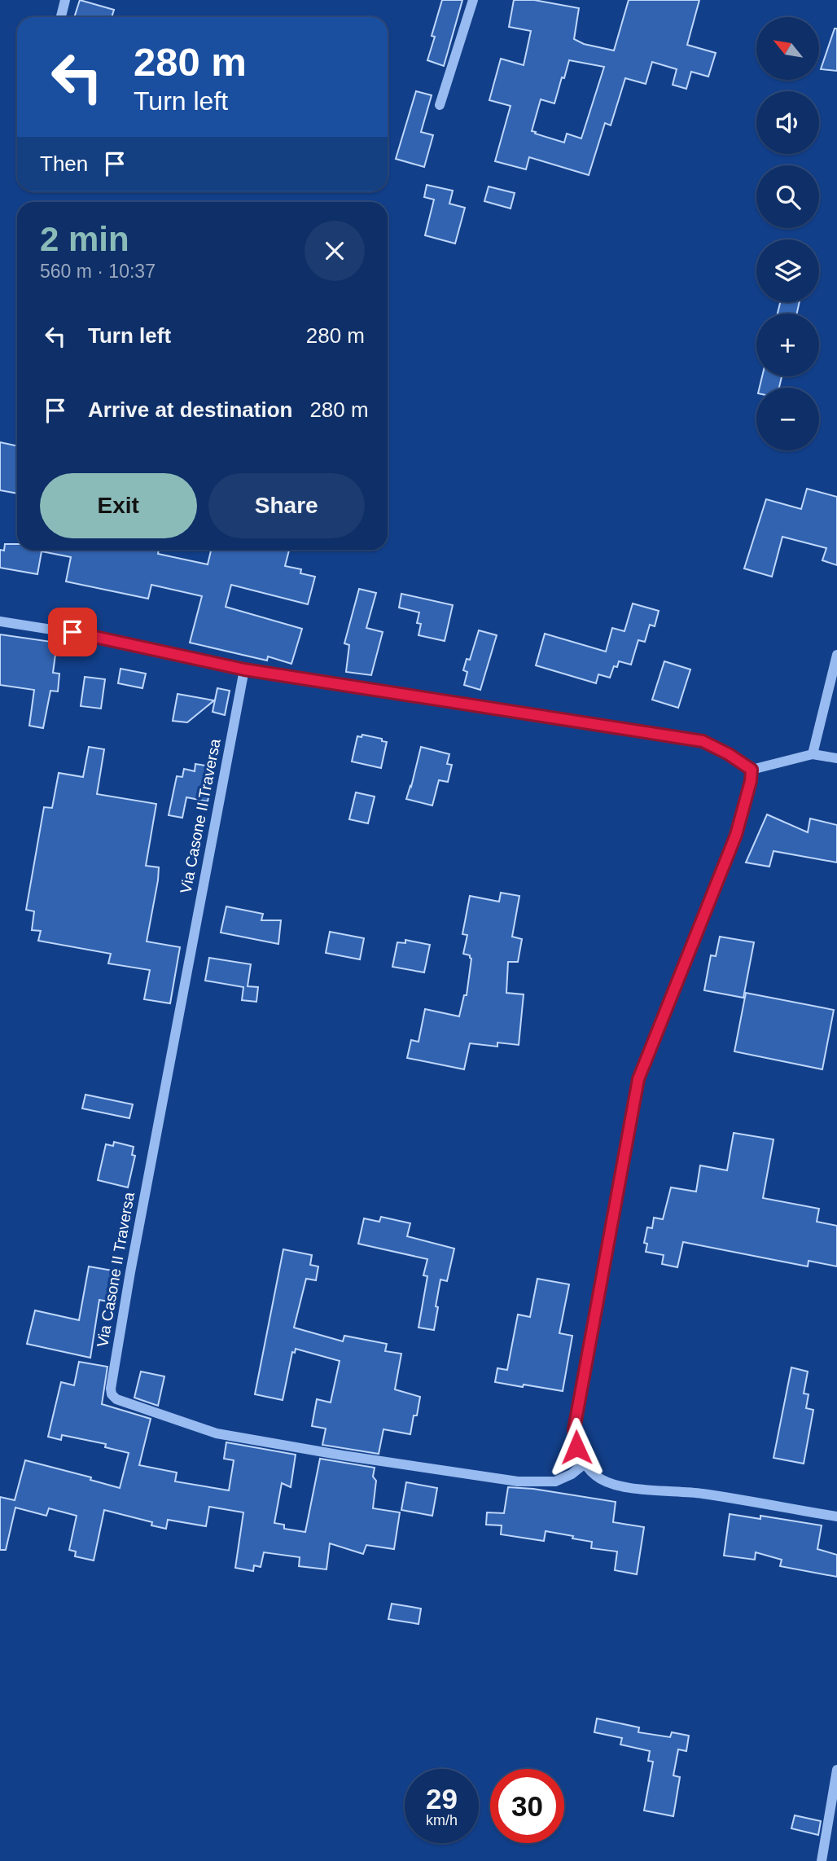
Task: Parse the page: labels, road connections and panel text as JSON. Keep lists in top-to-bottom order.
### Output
{
  "streets": {
    "street": ["Via Casone II Traversa"]
  },
  "north": "top left",
  "page": {
    "map_buttons": ["+", "−"],
    "turn": ["280 m", "Turn left"],
    "then": "Then",
    "heading": ["2 min", "560 m · 10:37"],
    "list": [
      {
        "name": "Turn left",
        "value": "280 m"
      },
      {
        "name": "Arrive at destination",
        "value": "280 m"
      }
    ],
    "buttons": ["Exit", "Share"],
    "speed": "29 km/h",
    "limit": "30"
  }
}
